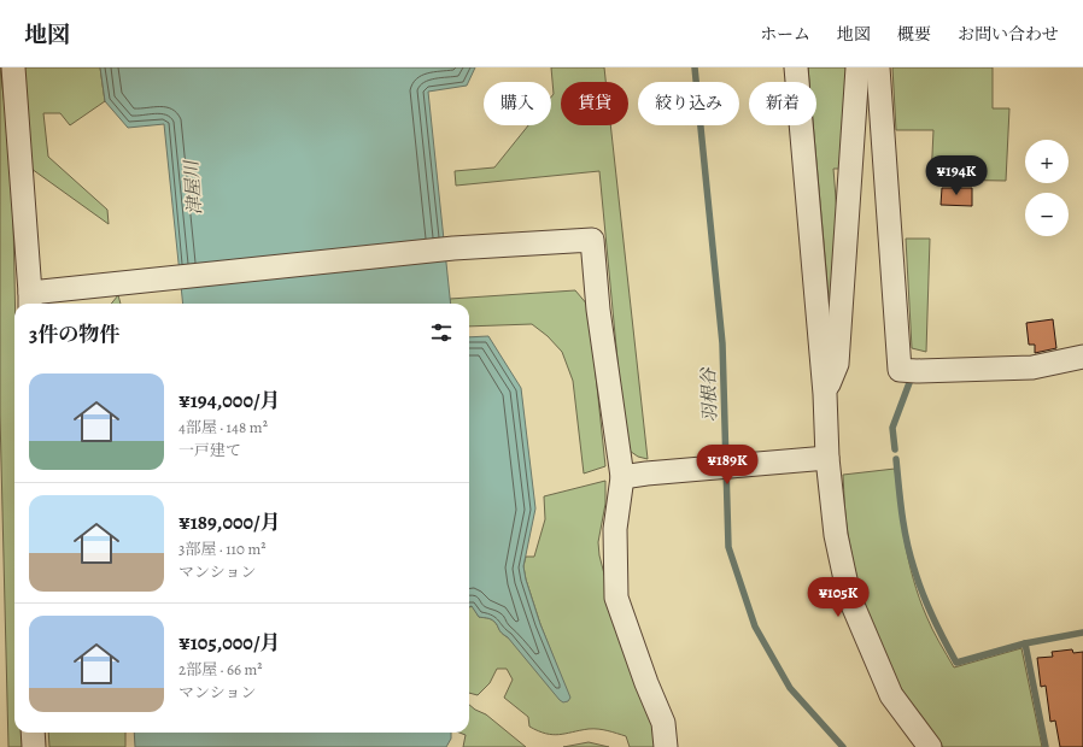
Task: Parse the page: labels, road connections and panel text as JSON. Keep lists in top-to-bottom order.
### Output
{
  "water": ["津屋川", "羽根谷"],
  "page": {
    "header": "地図",
    "nav": [
      "ホーム",
      "地図",
      "概要",
      "お問い合わせ"
    ],
    "chip": [
      "購入",
      "賃貸",
      "絞り込み",
      "新着"
    ],
    "map_buttons": ["+", "−"],
    "price": ["¥194K", "¥189K", "¥105K"],
    "heading": "3件の物件",
    "list": [
      {
        "name": "¥194,000/月",
        "note": "4部屋 · 148 m² · 一戸建て"
      },
      {
        "name": "¥189,000/月",
        "note": "3部屋 · 110 m² · マンション"
      },
      {
        "name": "¥105,000/月",
        "note": "2部屋 · 66 m² · マンション"
      }
    ]
  }
}
